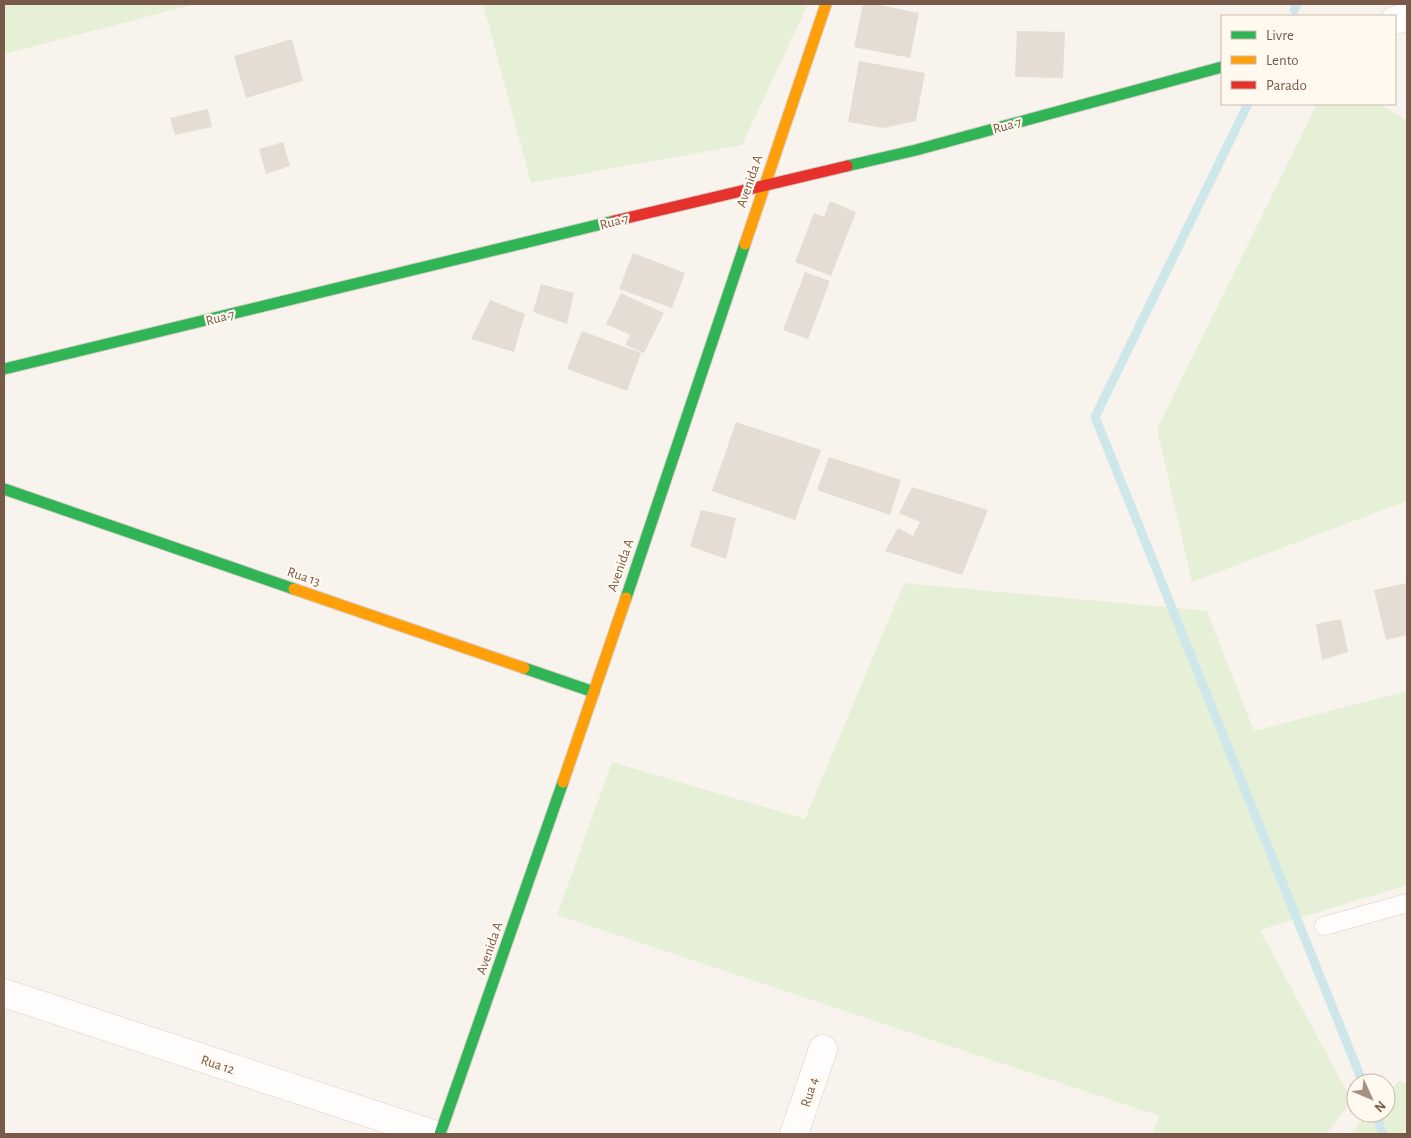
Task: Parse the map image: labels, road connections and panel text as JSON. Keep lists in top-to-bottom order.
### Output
{
  "streets": {
    "street": [
      "Rua 7",
      "Avenida A",
      "Rua 13",
      "Rua 12",
      "Rua 4"
    ]
  },
  "crossings": [
    ["Rua 7", "Avenida A"],
    ["Avenida A", "Rua 13"]
  ],
  "legend": ["Livre", "Lento", "Parado"],
  "north": "bottom right"
}
